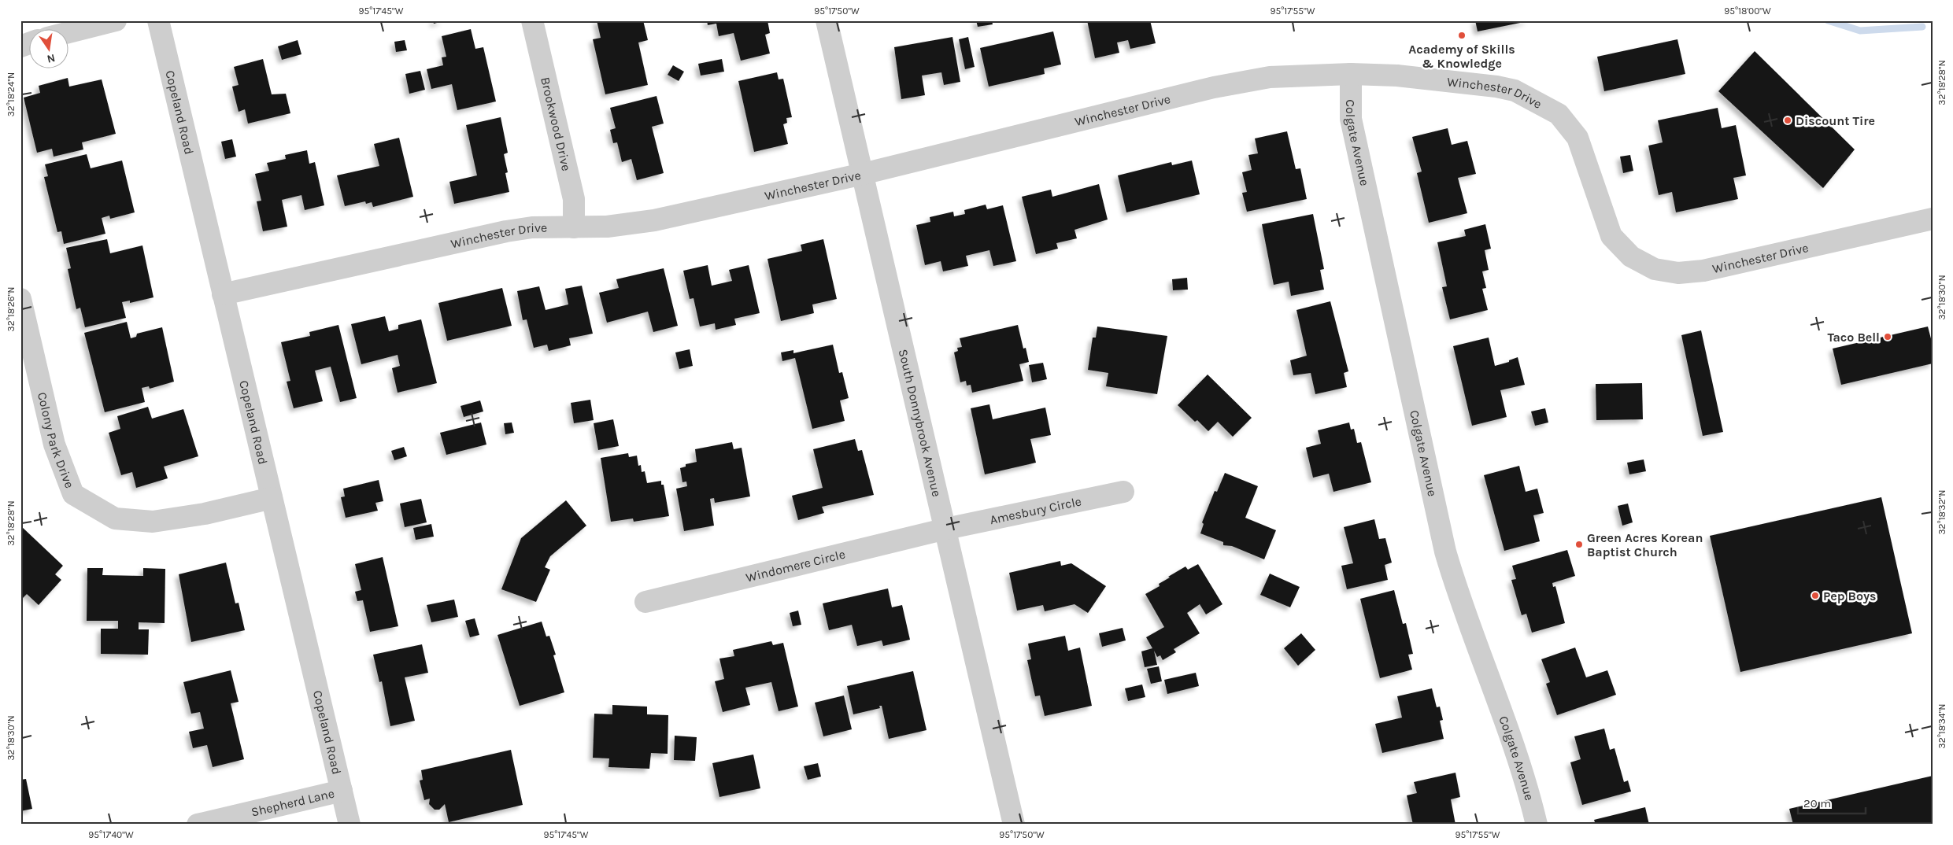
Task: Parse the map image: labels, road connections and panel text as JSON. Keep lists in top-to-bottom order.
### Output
{
  "streets": {
    "street": [
      "Winchester Drive",
      "Copeland Road",
      "Brookwood Drive",
      "Colgate Avenue",
      "South Donnybrook Avenue",
      "Colony Park Drive",
      "Amesbury Circle",
      "Windomere Circle",
      "Shepherd Lane"
    ]
  },
  "crossings": [
    ["Winchester Drive", "Copeland Road"],
    ["Winchester Drive", "Brookwood Drive"],
    ["Winchester Drive", "Colgate Avenue"],
    ["Winchester Drive", "South Donnybrook Avenue"],
    ["Copeland Road", "Colony Park Drive"],
    ["Copeland Road", "Shepherd Lane"],
    ["South Donnybrook Avenue", "Amesbury Circle"],
    ["South Donnybrook Avenue", "Windomere Circle"],
    ["Amesbury Circle", "Windomere Circle"]
  ],
  "places": [
    "Academy of Skills & Knowledge",
    "Discount Tire",
    "Taco Bell",
    "Green Acres Korean Baptist Church",
    "Pep Boys"
  ],
  "scale_bar": "20 m",
  "north": "bottom",
  "coordinates": [
    "95°17'45\"W",
    "95°17'50\"W",
    "95°17'55\"W",
    "95°18'00\"W",
    "32°18'28\"N",
    "32°18'24\"N",
    "32°18'30\"N",
    "32°18'26\"N",
    "32°18'32\"N",
    "32°18'34\"N",
    "95°17'40\"W"
  ]
}
